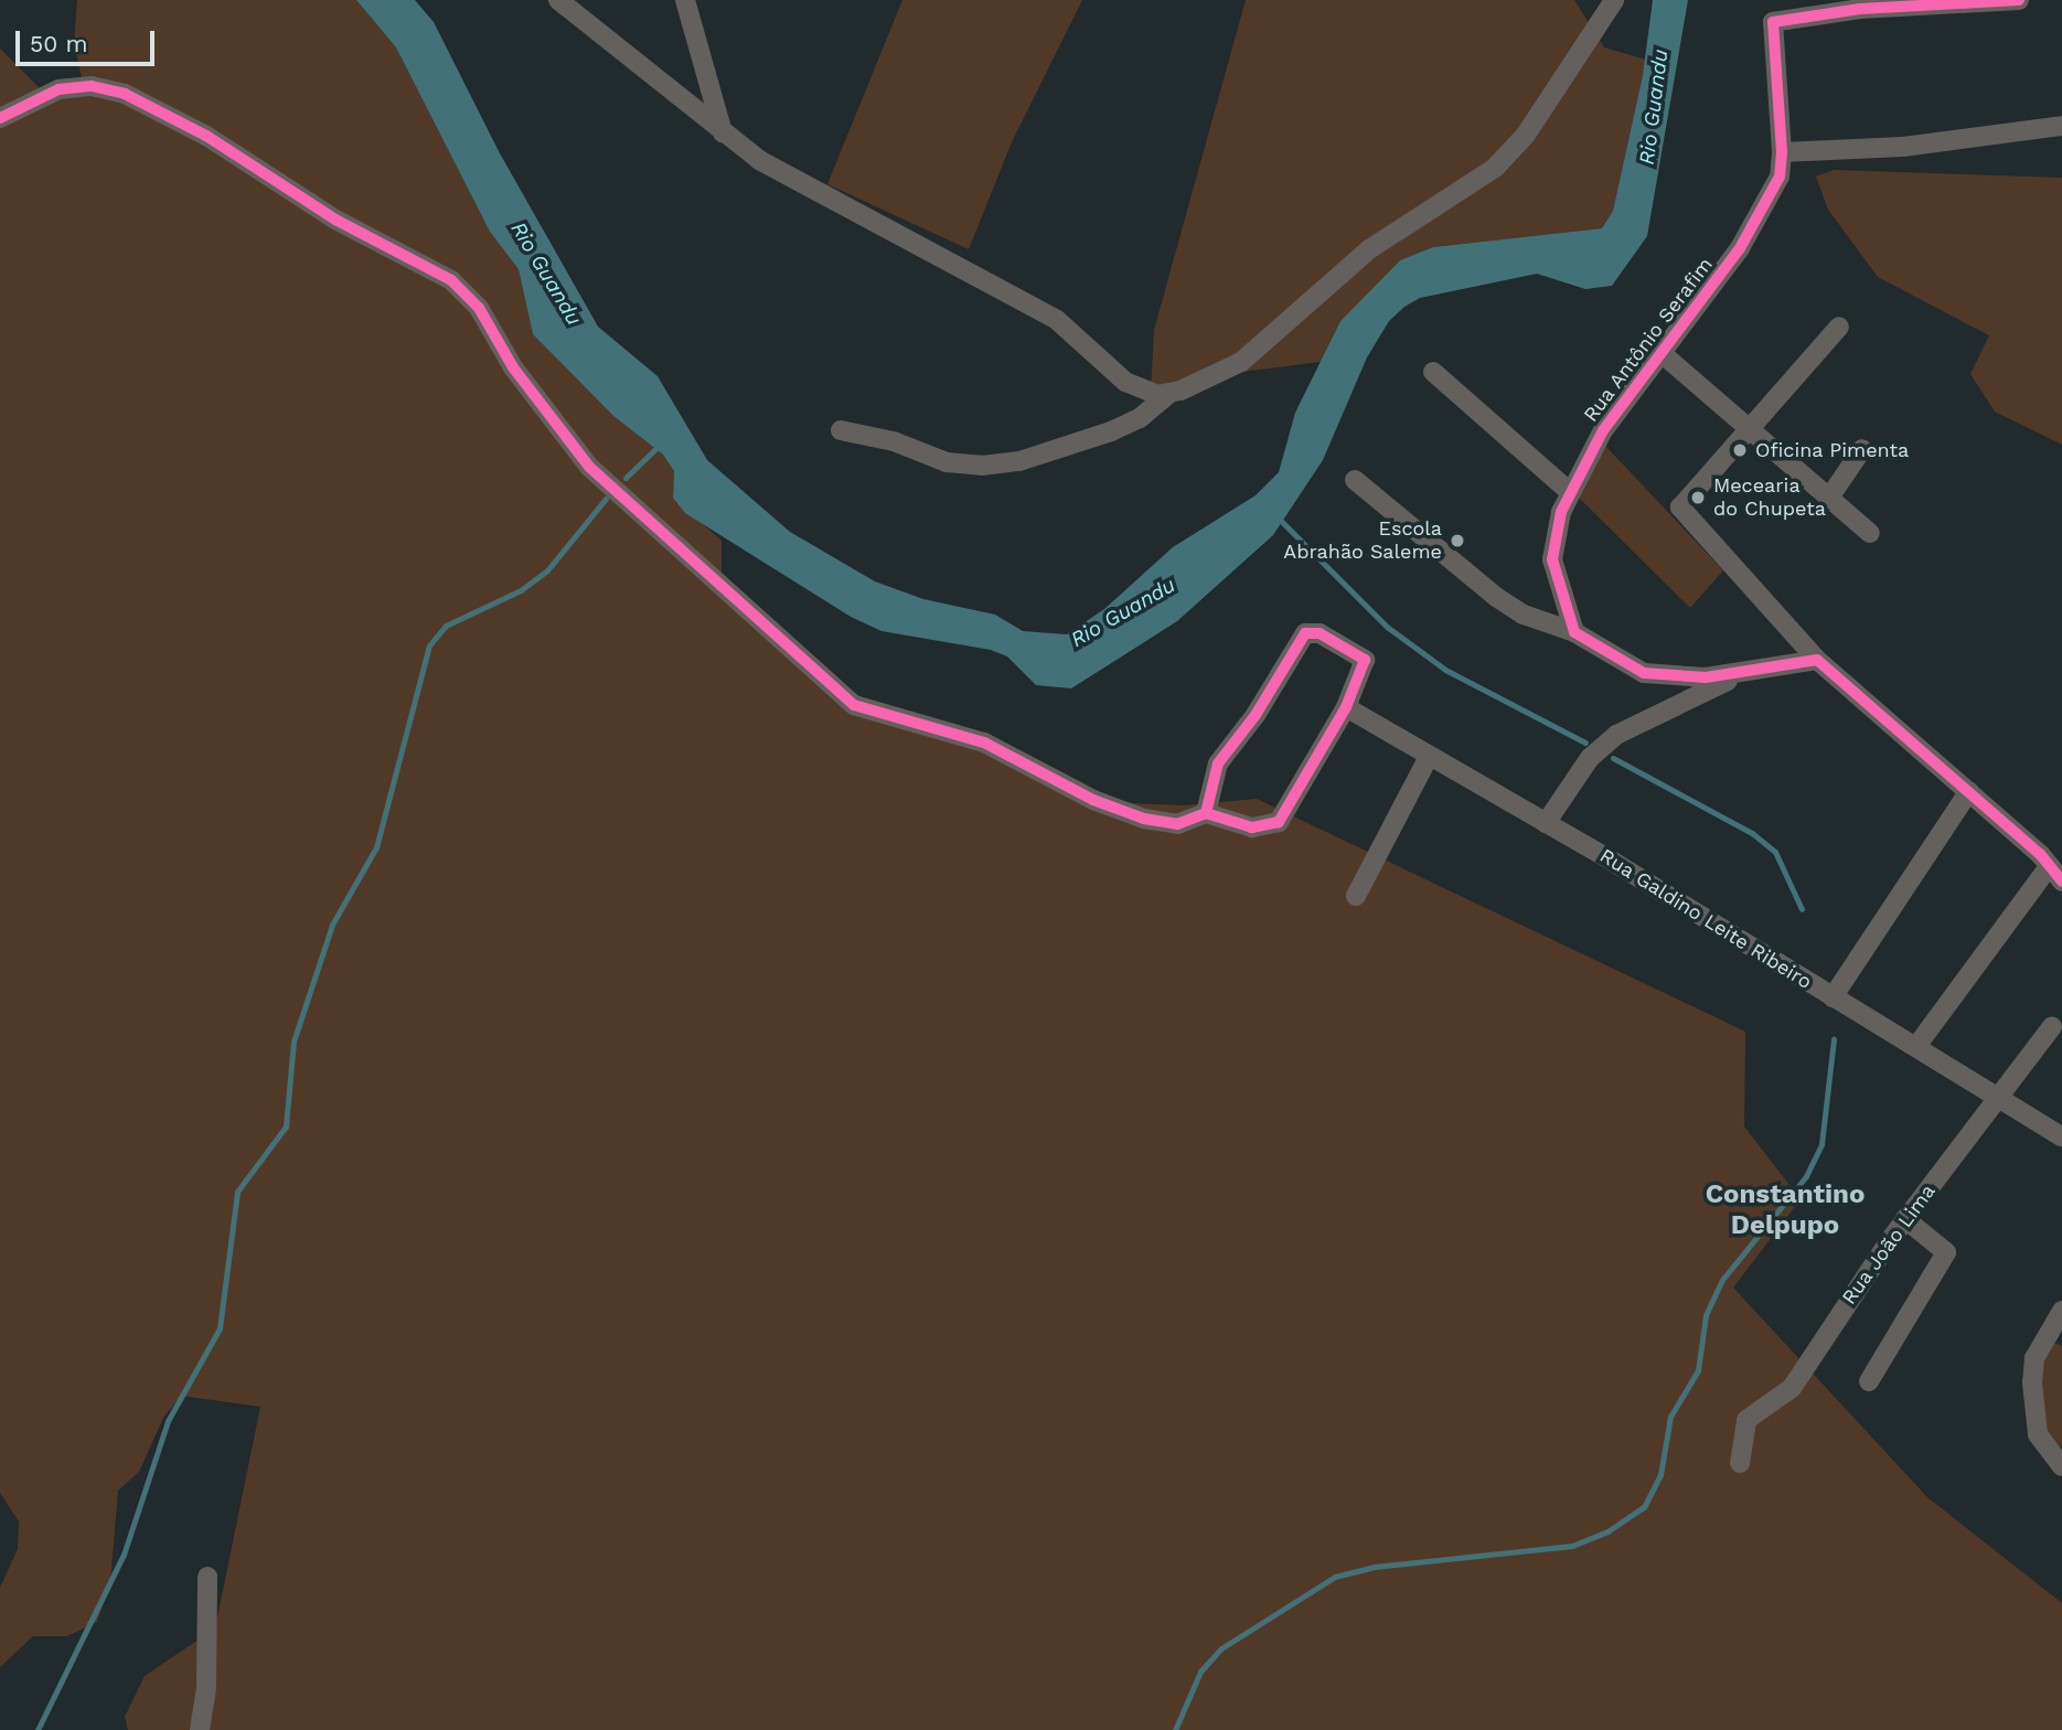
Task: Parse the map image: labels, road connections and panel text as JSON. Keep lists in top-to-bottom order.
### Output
{
  "streets": {
    "street": ["Rua Antônio Serafim", "Rua Galdino Leite Ribeiro", "Rua João Lima"]
  },
  "crossings": [
    ["Rua Galdino Leite Ribeiro", "Rua João Lima"]
  ],
  "districts": ["Constantino Delpupo"],
  "water": ["Rio Guandu"],
  "places": ["Oficina Pimenta", "Mecearia do Chupeta", "Escola Abrahão Saleme"],
  "scale_bar": "50 m"
}
